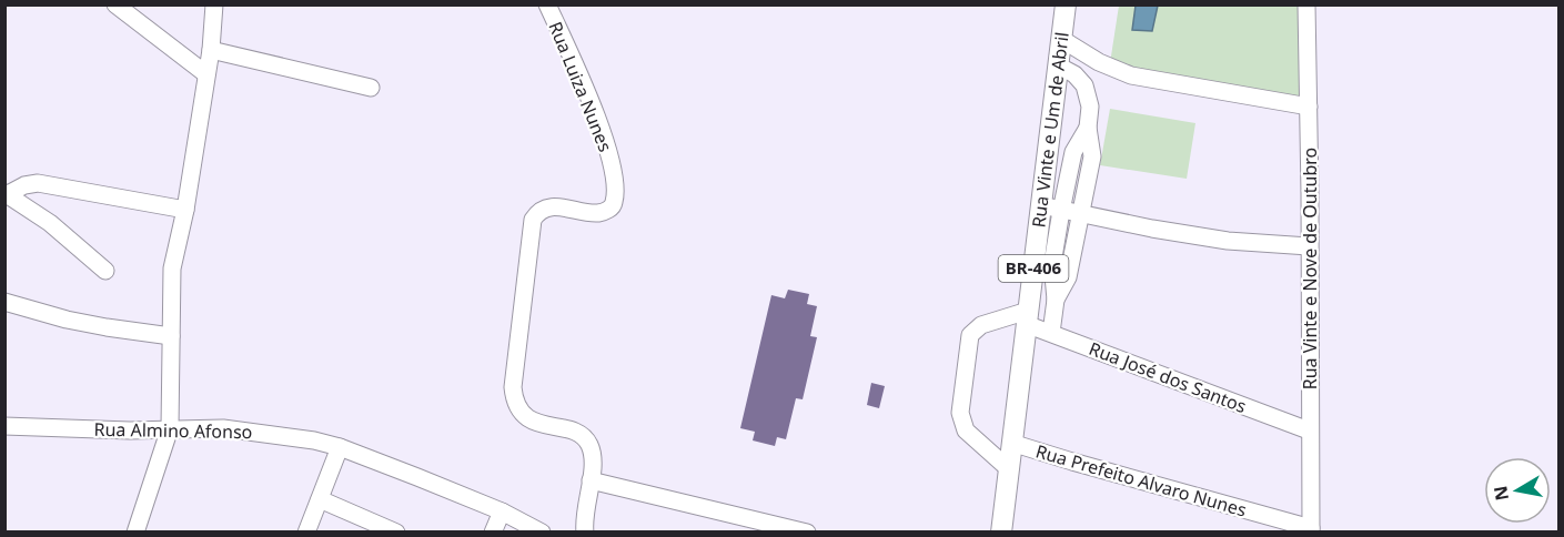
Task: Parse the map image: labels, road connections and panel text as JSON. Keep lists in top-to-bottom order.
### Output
{
  "streets": {
    "main road": ["Rua Vinte e Um de Abril", "BR-406"],
    "street": [
      "Rua Luiza Nunes",
      "Rua Vinte e Nove de Outubro",
      "Rua José dos Santos",
      "Rua Almino Afonso",
      "Rua Prefeito Alvaro Nunes"
    ]
  },
  "crossings": [
    ["Rua Vinte e Um de Abril", "Rua José dos Santos"],
    ["Rua Vinte e Um de Abril", "Rua Prefeito Alvaro Nunes"],
    ["Rua Vinte e Nove de Outubro", "Rua José dos Santos"],
    ["Rua Vinte e Nove de Outubro", "Rua Prefeito Alvaro Nunes"]
  ],
  "north": "left"
}
